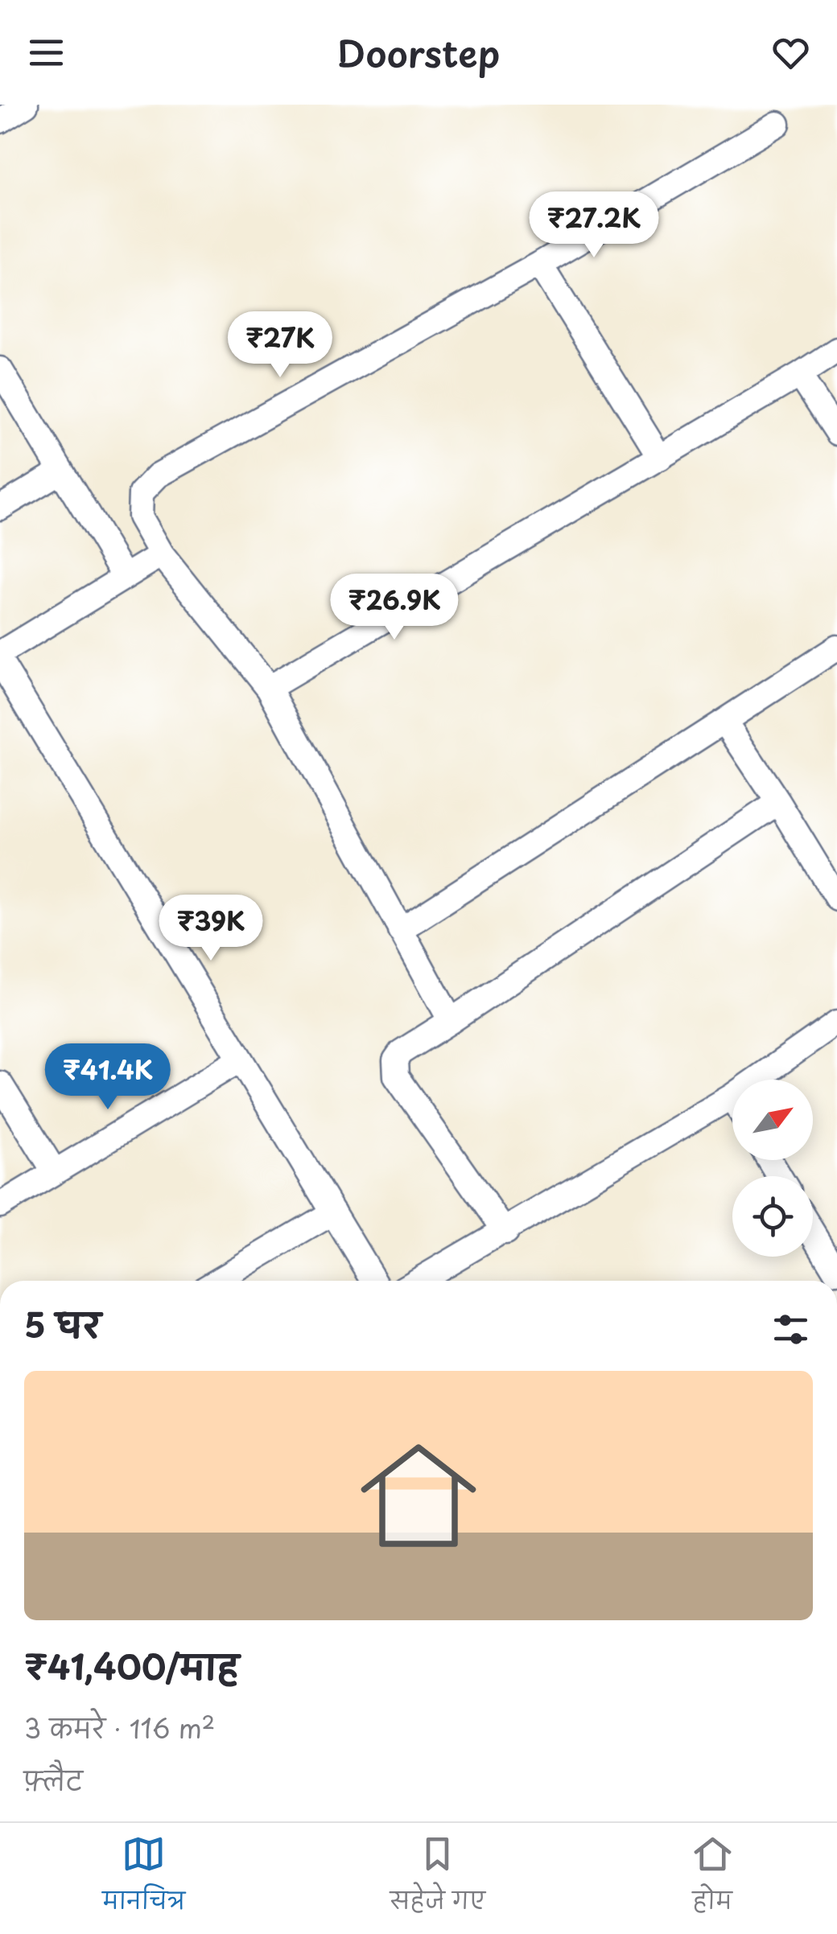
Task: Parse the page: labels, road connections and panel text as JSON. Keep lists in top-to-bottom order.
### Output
{
  "north": "top right",
  "page": {
    "header": "Doorstep",
    "price": [
      "₹27.2K",
      "₹27K",
      "₹26.9K",
      "₹39K",
      "₹41.4K"
    ],
    "heading": "5 घर",
    "list": [
      {
        "name": "₹41,400/माह",
        "note": "3 कमरे · 116 m² · फ़्लैट"
      }
    ],
    "tabs": ["मानचित्र", "सहेजे गए", "होम"]
  }
}
